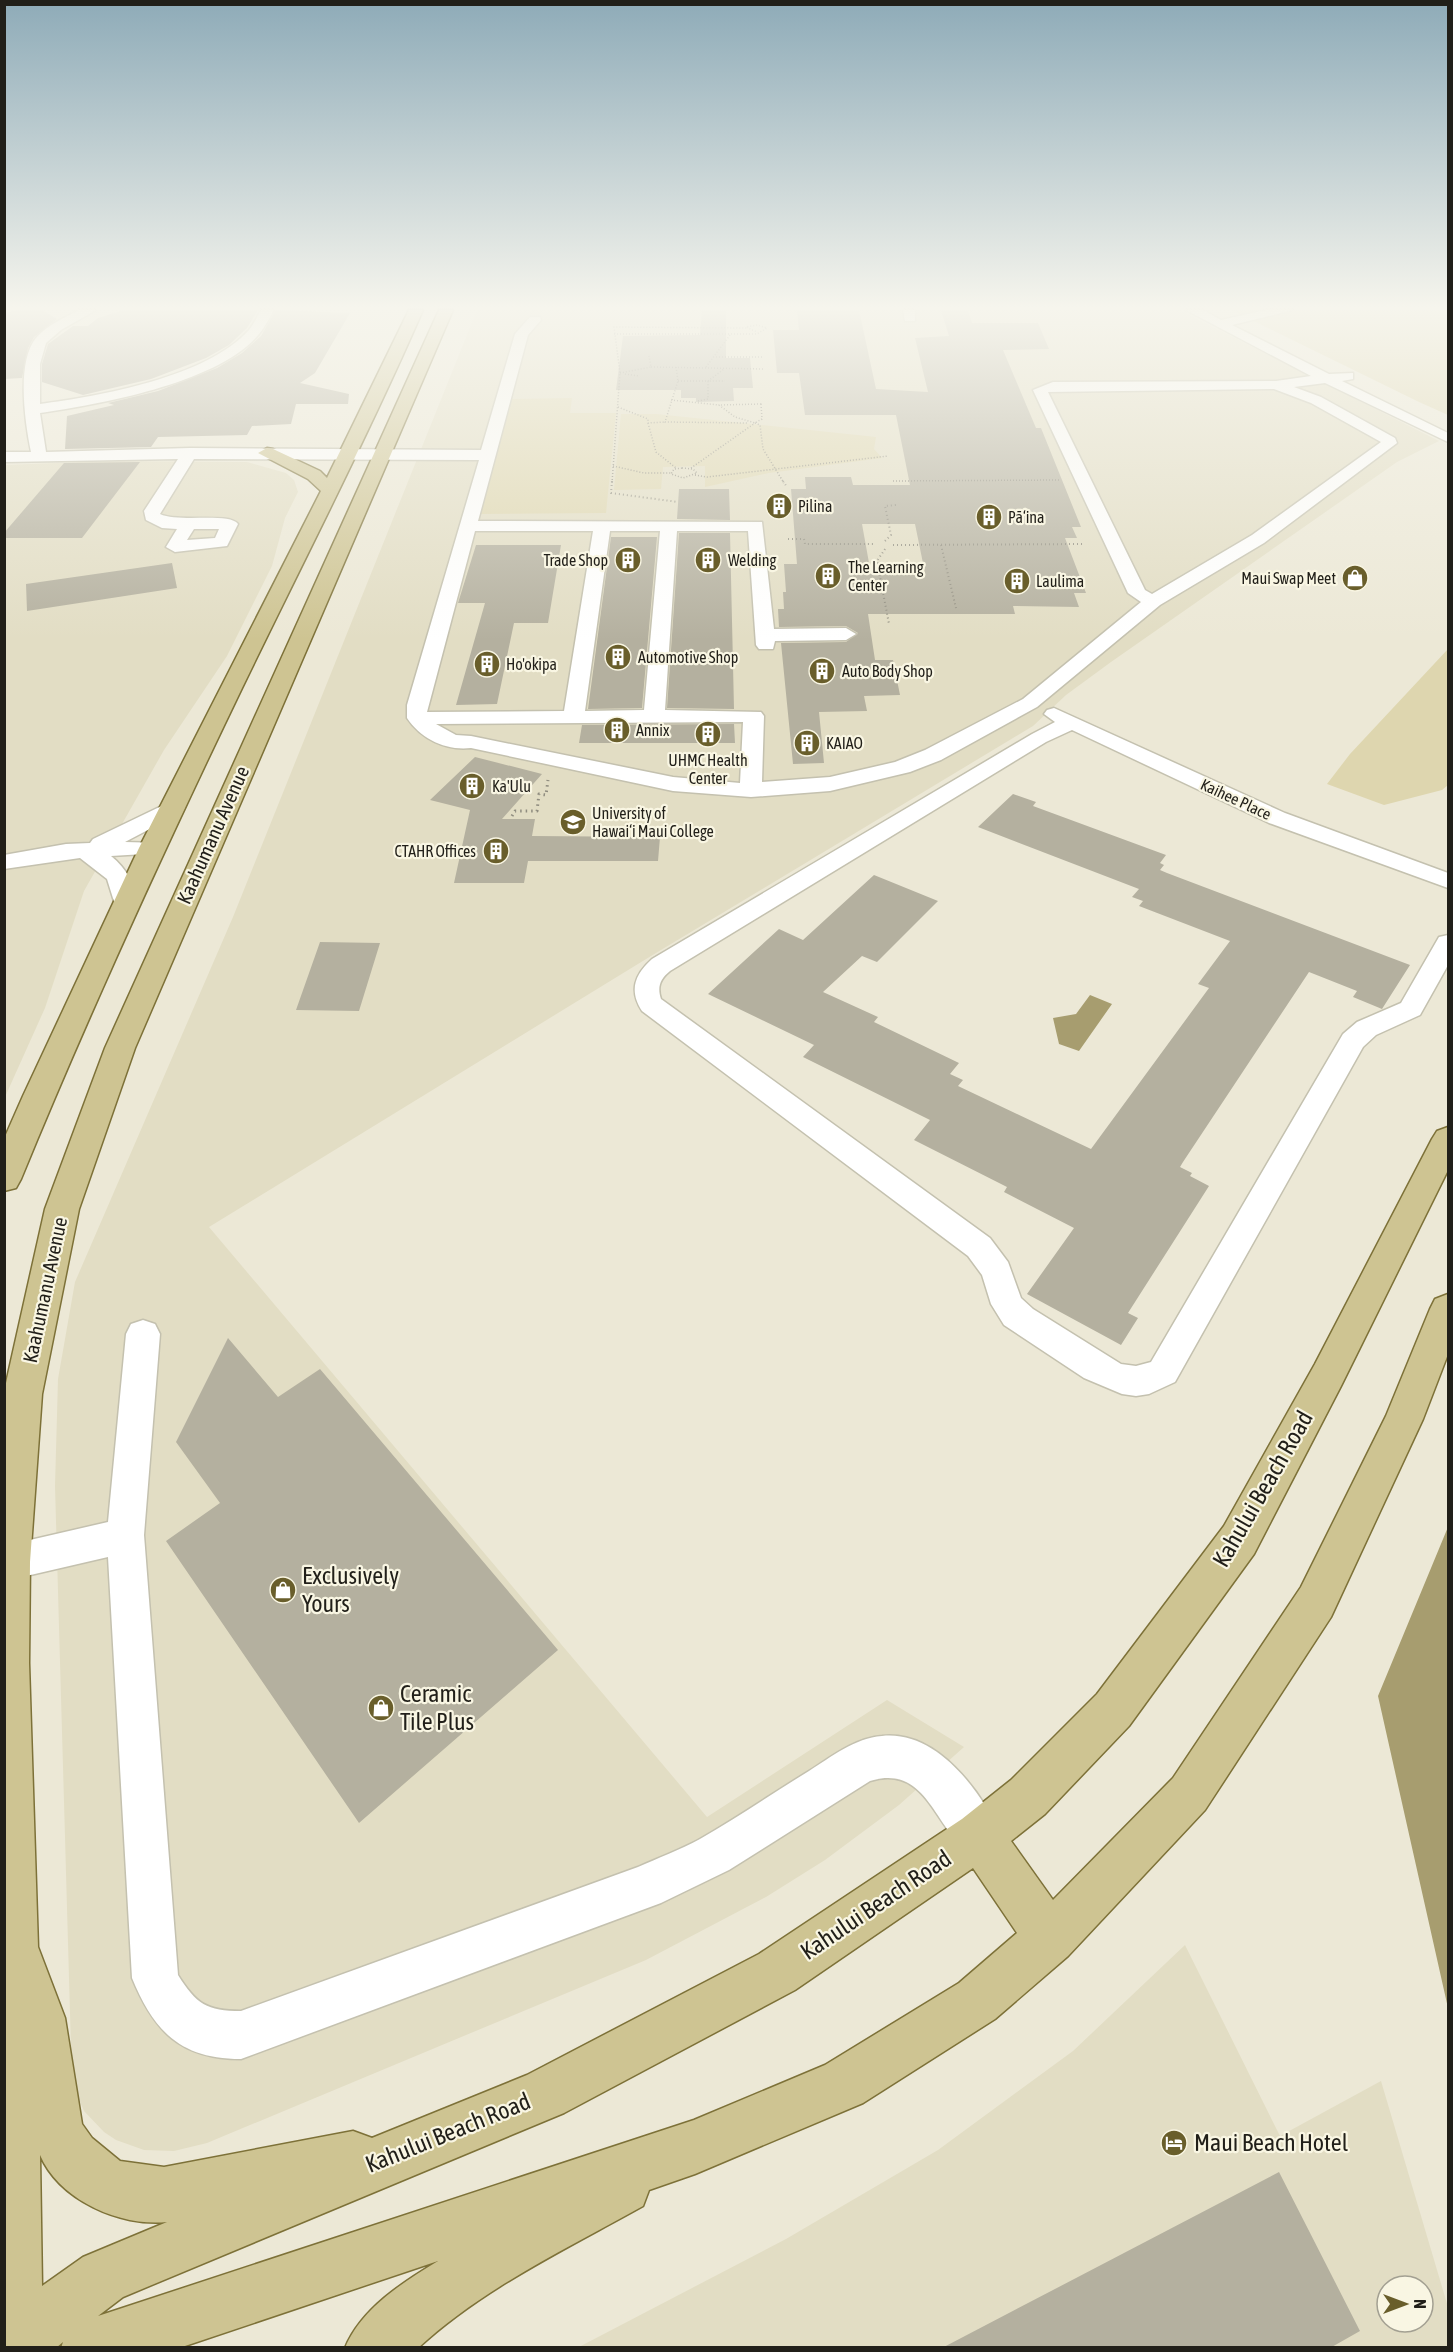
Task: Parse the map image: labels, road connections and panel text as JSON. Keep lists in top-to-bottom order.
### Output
{
  "streets": {
    "main road": ["Kaahumanu Avenue", "Kahului Beach Road"],
    "street": ["Kaihee Place"]
  },
  "crossings": [
    ["Kaahumanu Avenue", "Kahului Beach Road"]
  ],
  "places": {
    "building": [
      "Pilina",
      "Pā‘ina",
      "Trade Shop",
      "Welding",
      "The Learning Center",
      "Laulima",
      "Automotive Shop",
      "Ho'okipa",
      "Auto Body Shop",
      "Annix",
      "UHMC Health Center",
      "KAIAO",
      "Ka'Ulu",
      "CTAHR Offices"
    ],
    "shop": ["Maui Swap Meet", "Exclusively Yours", "Ceramic Tile Plus"],
    "school or university": ["University of Hawai‘i Maui College"],
    "hotel": ["Maui Beach Hotel"]
  },
  "north": "right"
}
